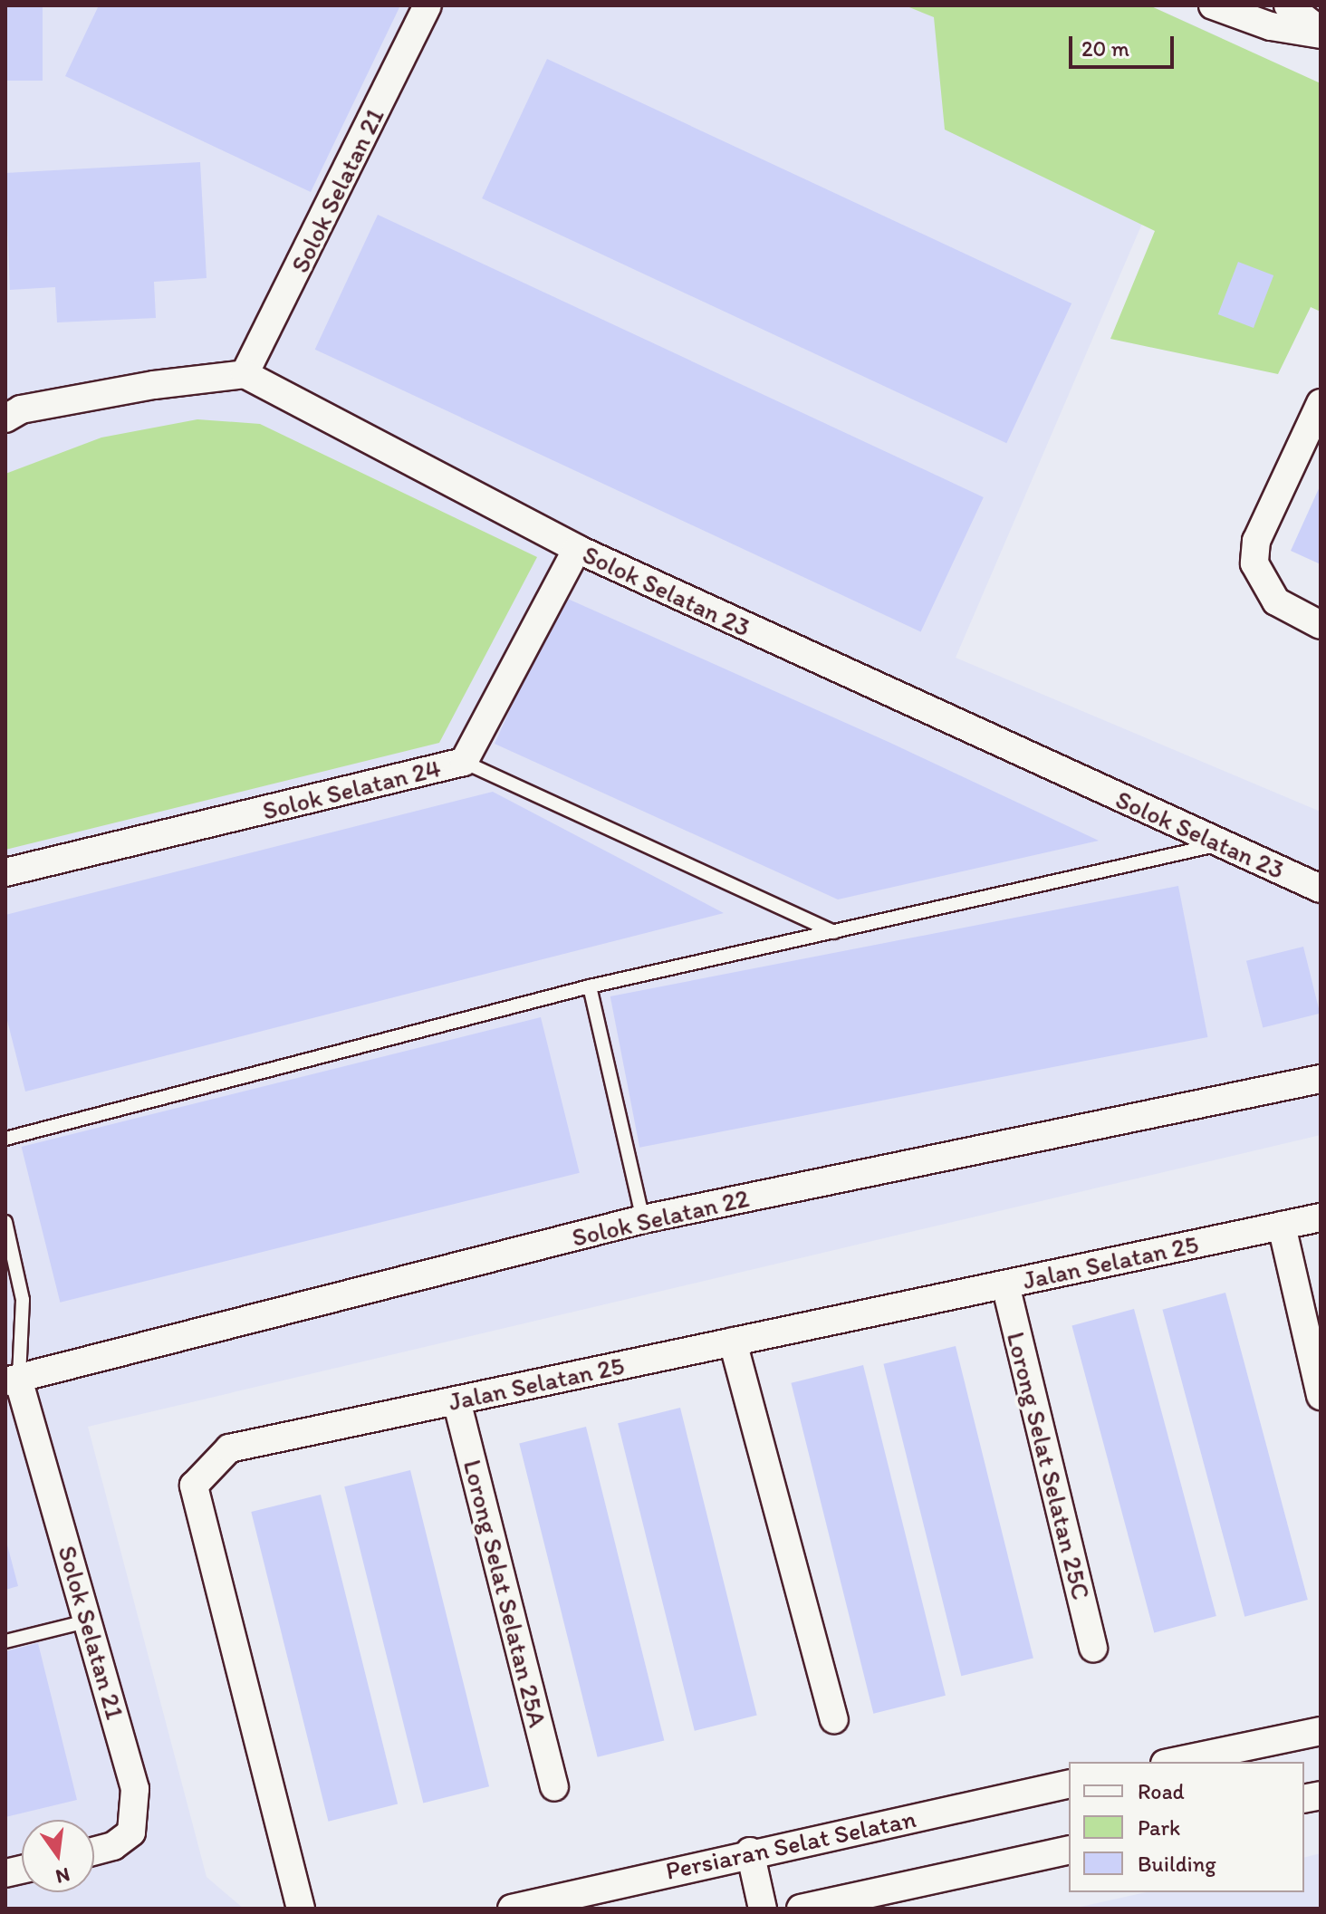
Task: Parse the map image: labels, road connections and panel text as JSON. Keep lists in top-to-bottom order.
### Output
{
  "streets": {
    "street": [
      "Solok Selatan 21",
      "Solok Selatan 23",
      "Solok Selatan 24",
      "Solok Selatan 22",
      "Jalan Selatan 25",
      "Lorong Selat Selatan 25C",
      "Lorong Selat Selatan 25A",
      "Persiaran Selat Selatan"
    ]
  },
  "crossings": [
    ["Solok Selatan 21", "Solok Selatan 23"],
    ["Solok Selatan 21", "Solok Selatan 22"],
    ["Solok Selatan 23", "Solok Selatan 24"],
    ["Jalan Selatan 25", "Lorong Selat Selatan 25C"],
    ["Jalan Selatan 25", "Lorong Selat Selatan 25A"]
  ],
  "legend": ["Road", "Park", "Building"],
  "scale_bar": "20 m",
  "north": "bottom"
}
